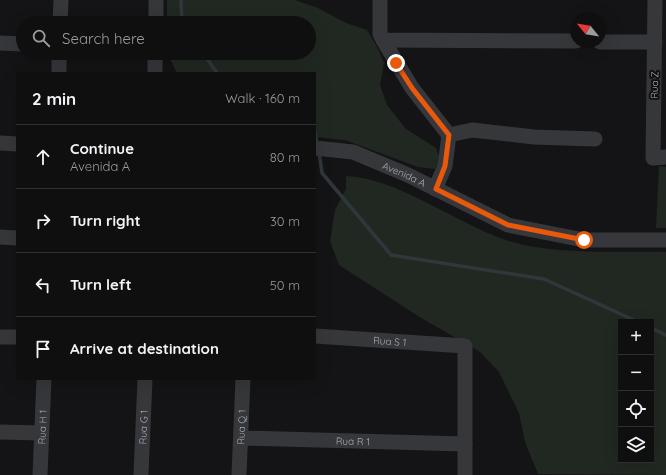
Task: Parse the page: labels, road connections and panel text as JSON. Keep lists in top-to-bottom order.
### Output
{
  "streets": {
    "street": [
      "Rua Z",
      "Avenida A",
      "Rua S 1",
      "Rua H 1",
      "Rua G 1",
      "Rua Q 1",
      "Rua R 1"
    ]
  },
  "crossings": [
    ["Rua S 1", "Rua R 1"],
    ["Rua Q 1", "Rua R 1"]
  ],
  "north": "top left",
  "page": {
    "search": "Search here",
    "heading": ["2 min", "Walk · 160 m"],
    "list": [
      ["Continue", "Avenida A", "80 m"],
      ["Turn right", "30 m"],
      ["Turn left", "50 m"],
      "Arrive at destination"
    ],
    "map_buttons": ["+", "−"]
  }
}
